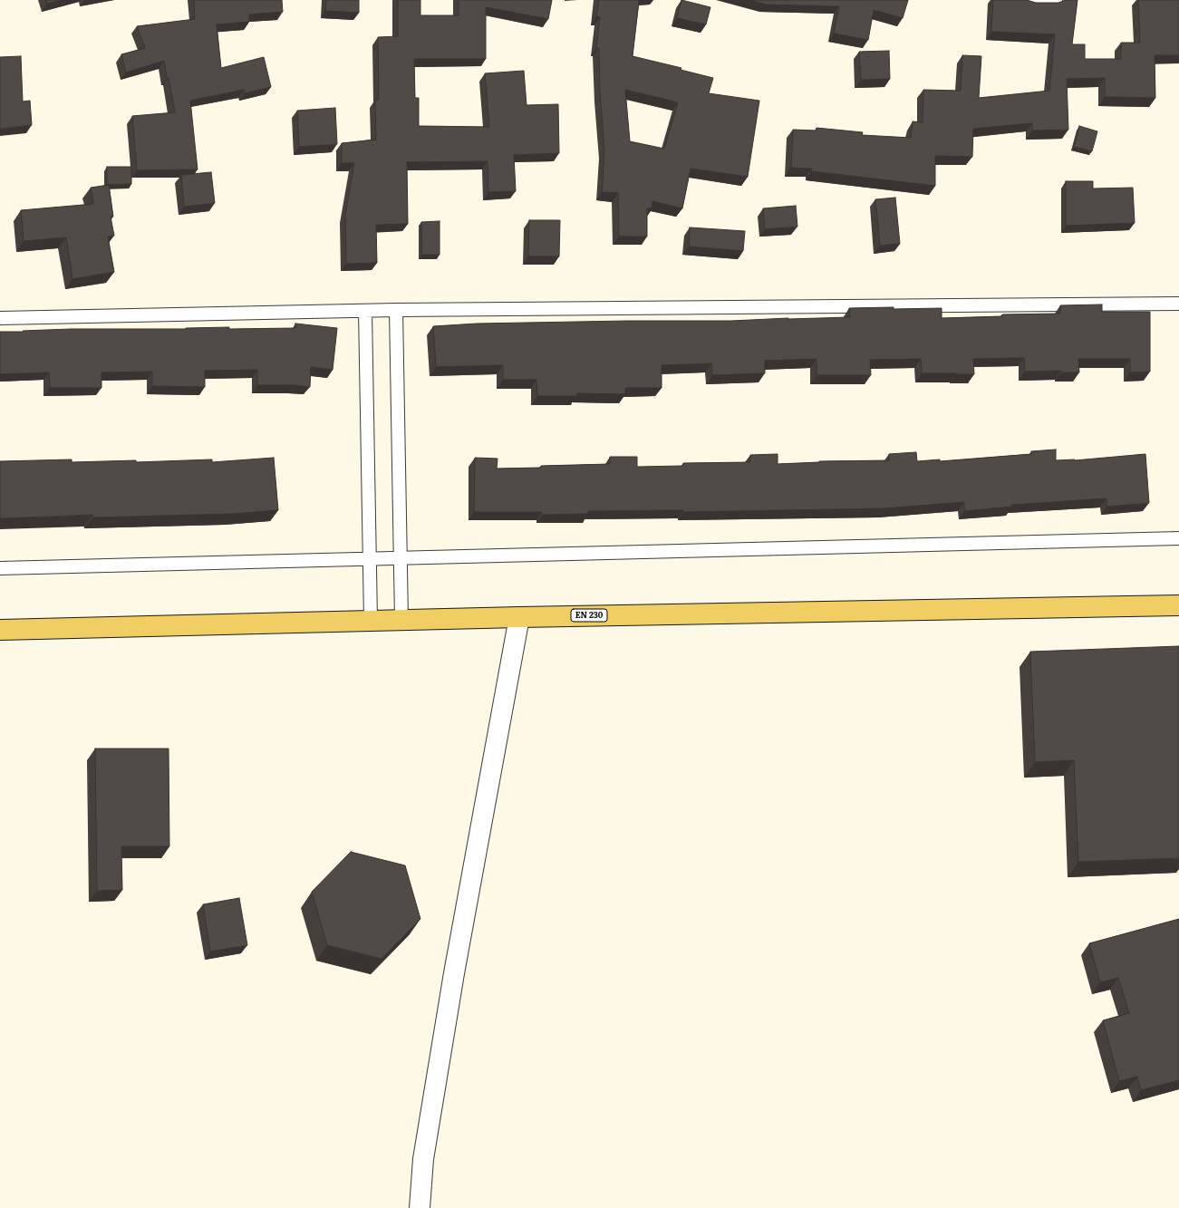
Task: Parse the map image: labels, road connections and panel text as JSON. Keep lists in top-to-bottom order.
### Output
{
  "streets": {
    "main road": ["EN 230"]
  }
}
